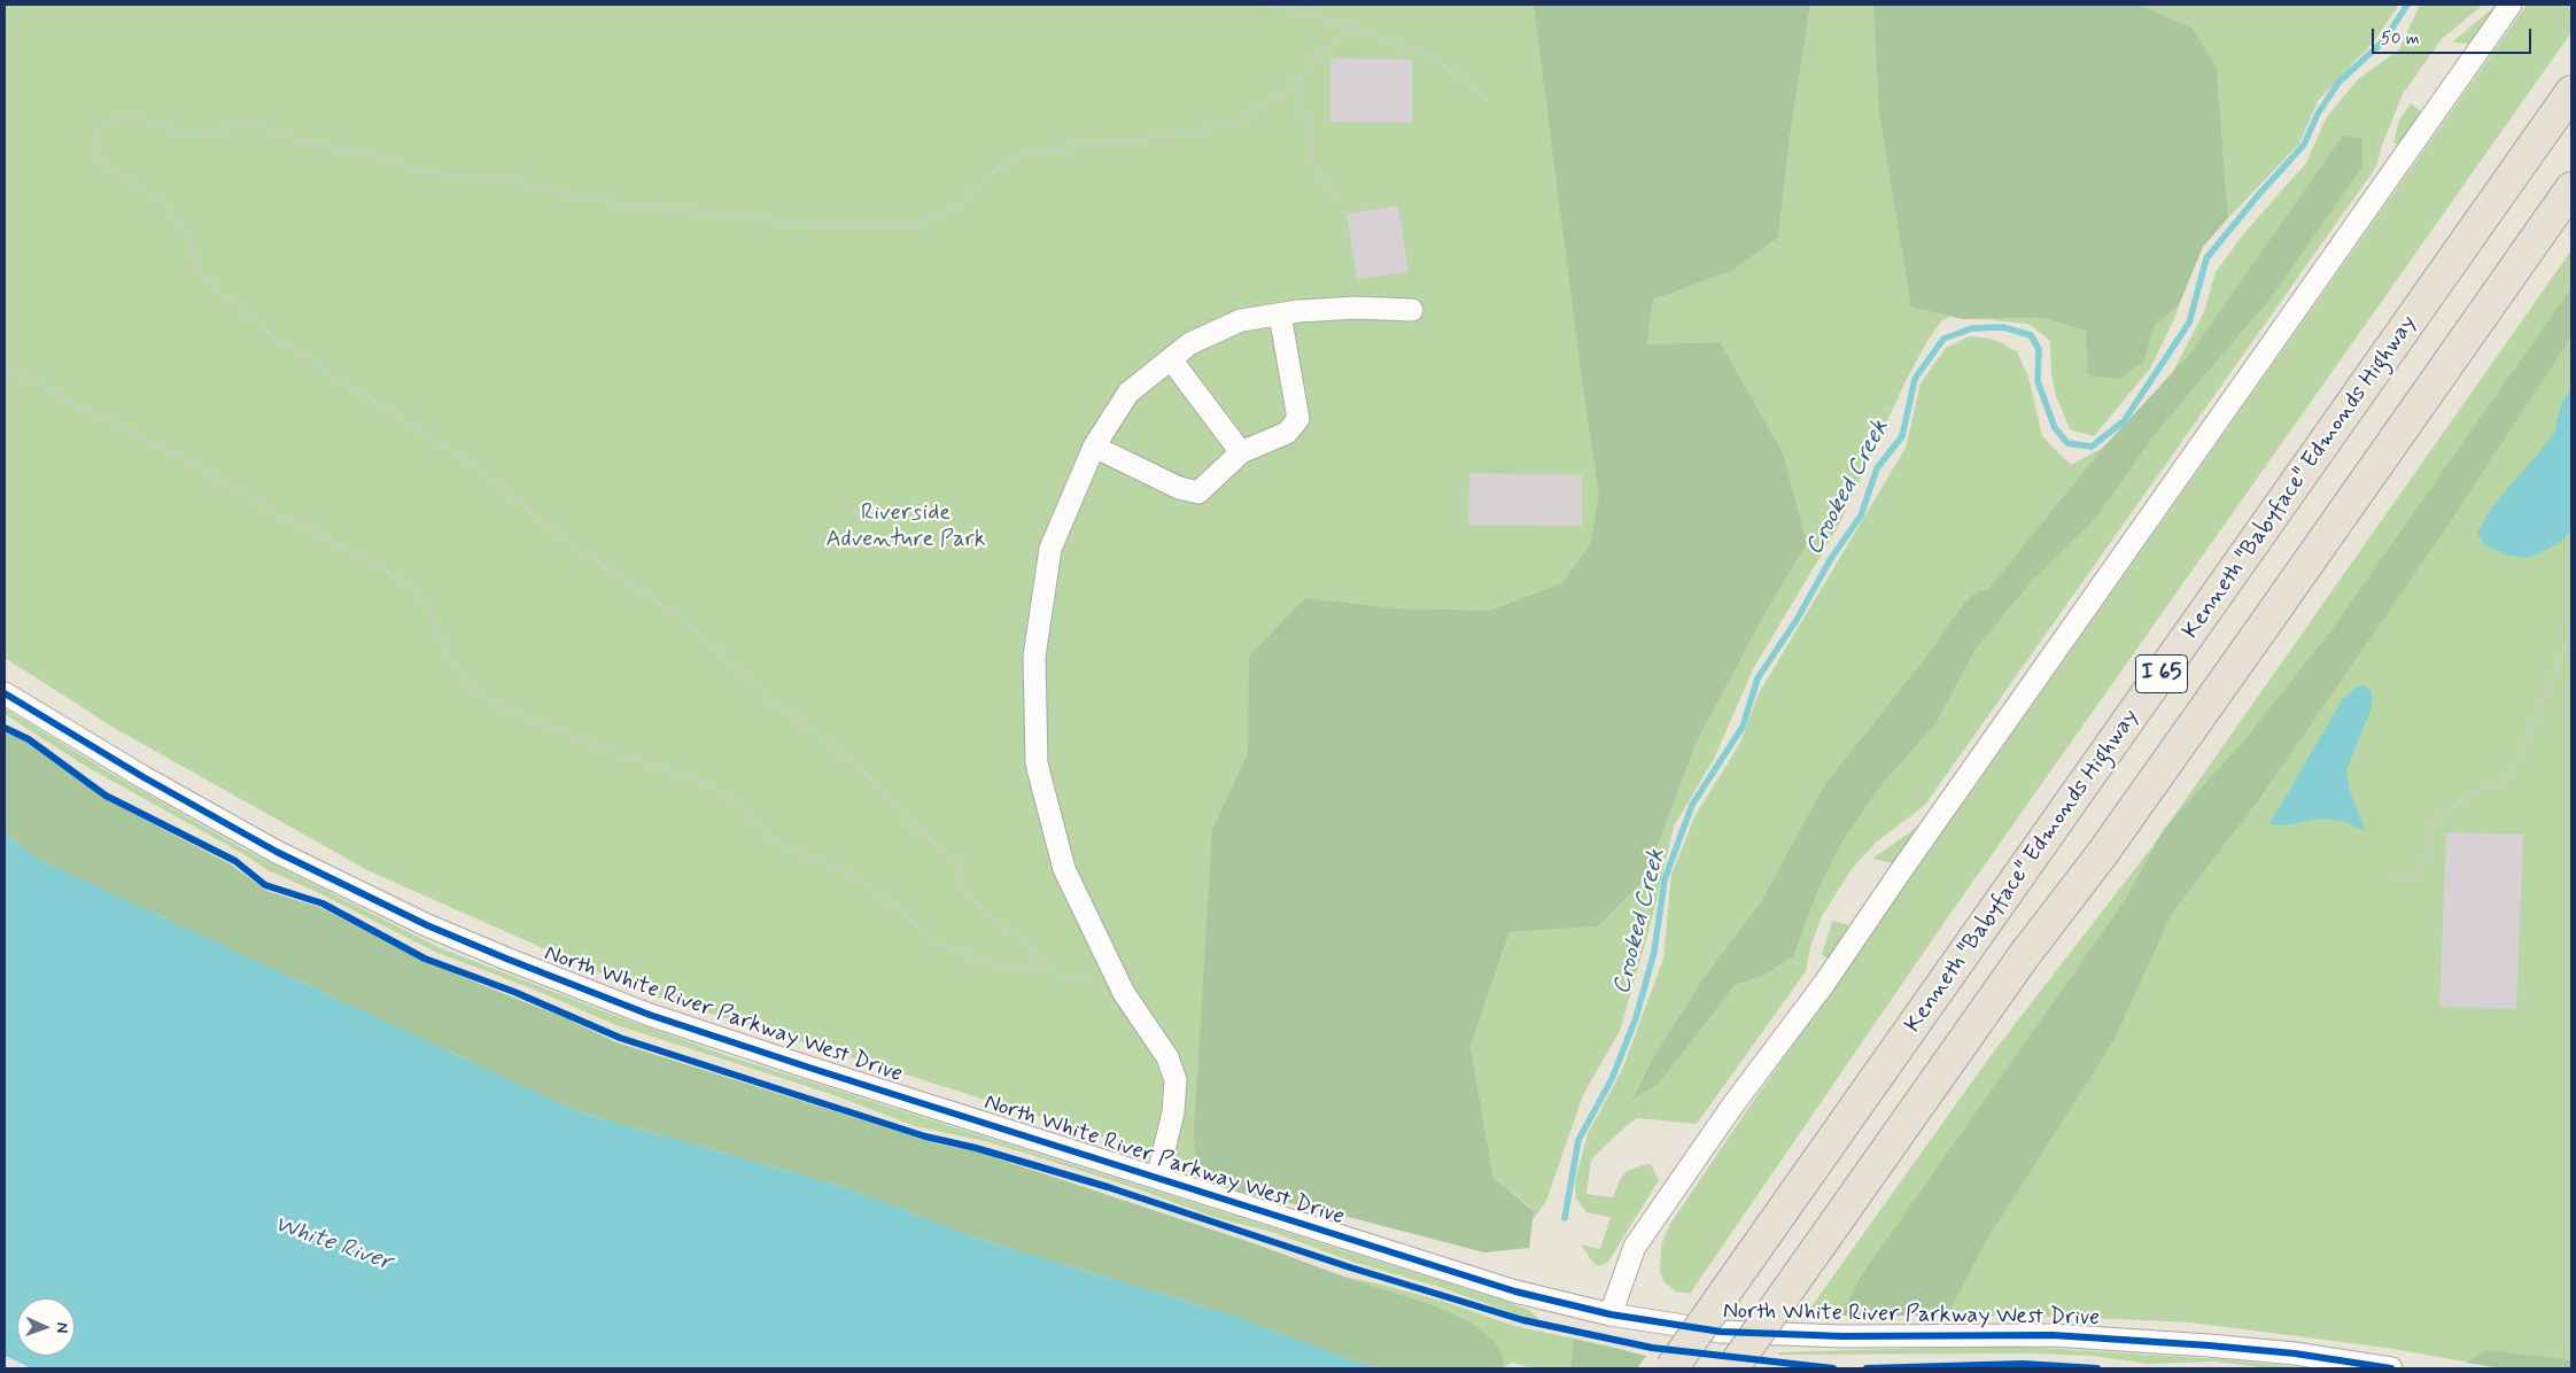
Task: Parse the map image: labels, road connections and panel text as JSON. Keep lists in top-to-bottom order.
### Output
{
  "streets": {
    "highway": ["Kenneth \"Babyface\" Edmonds Highway", "I 65"],
    "street": ["North White River Parkway West Drive"]
  },
  "water": ["Crooked Creek", "White River"],
  "parks": ["Riverside Adventure Park"],
  "scale_bar": "50 m",
  "north": "right"
}
